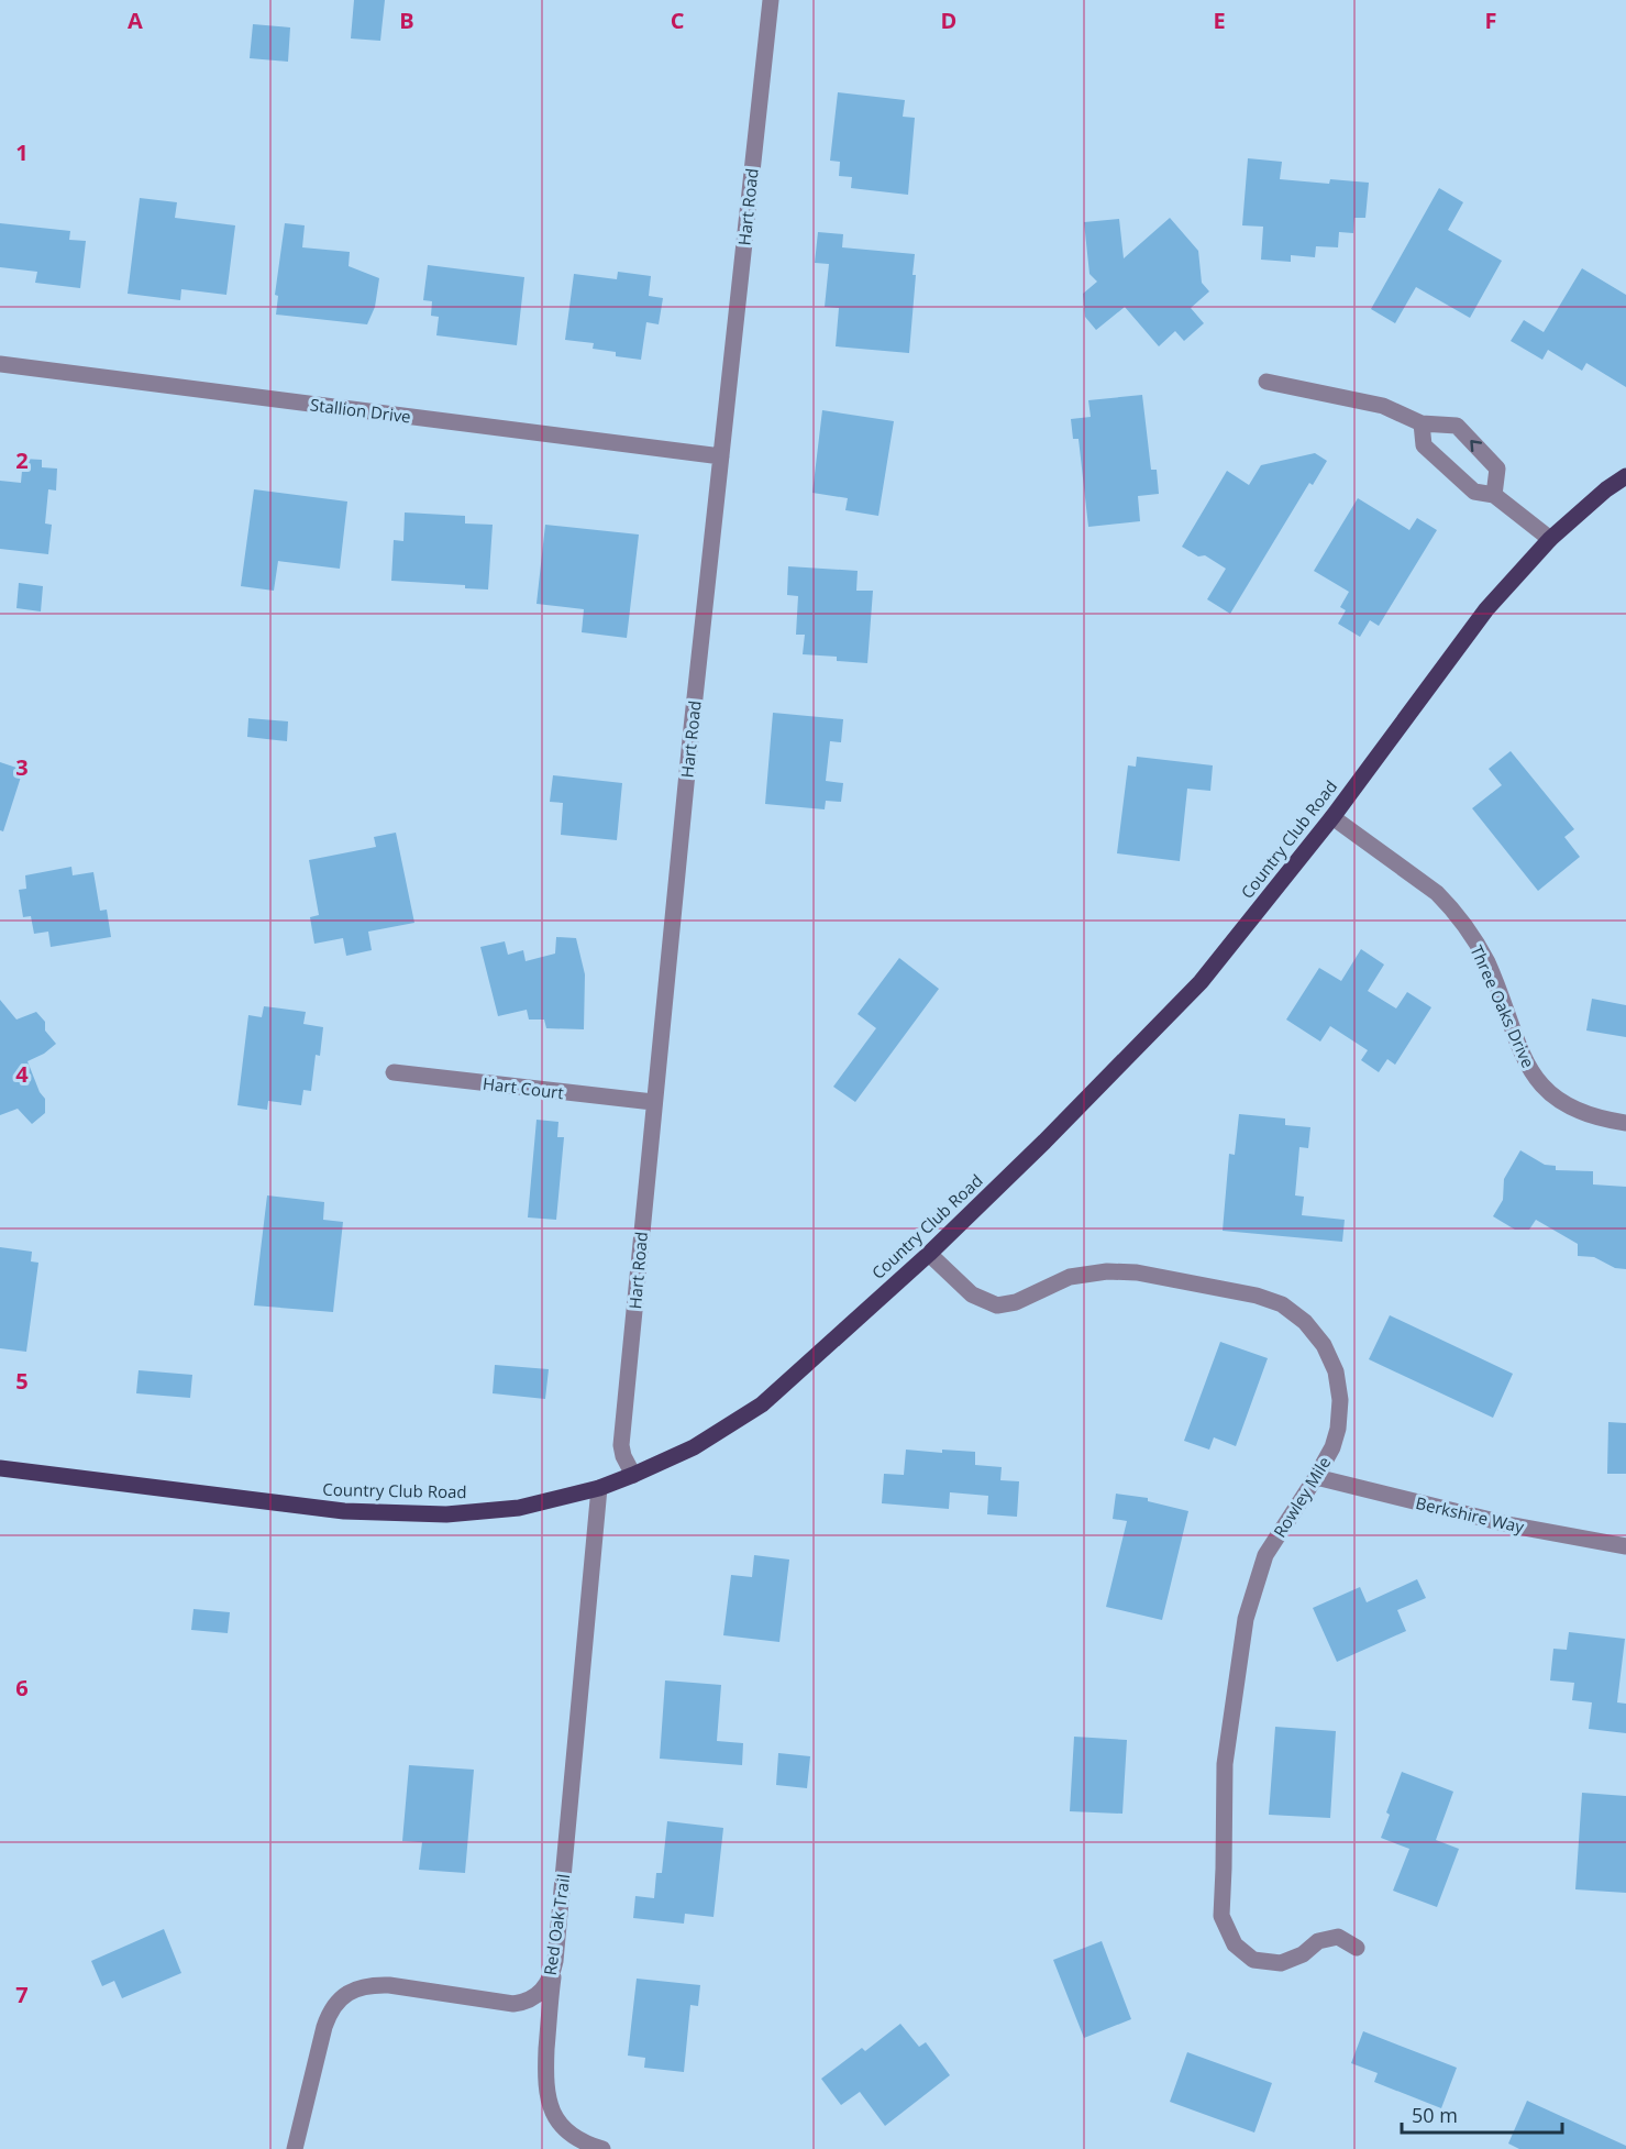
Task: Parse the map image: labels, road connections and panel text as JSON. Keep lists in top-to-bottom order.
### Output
{
  "streets": {
    "main road": ["Country Club Road"],
    "street": [
      "Hart Road",
      "Stallion Drive",
      "Three Oaks Drive",
      "Hart Court",
      "Rowley Mile",
      "Berkshire Way",
      "Red Oak Trail"
    ]
  },
  "crossings": [
    ["Hart Road", "Stallion Drive"],
    ["Hart Road", "Country Club Road"],
    ["Hart Road", "Hart Court"],
    ["Country Club Road", "Three Oaks Drive"],
    ["Country Club Road", "Rowley Mile"],
    ["Country Club Road", "Red Oak Trail"],
    ["Rowley Mile", "Berkshire Way"]
  ],
  "scale_bar": "50 m",
  "grid": {
    "columns": [
      "A",
      "B",
      "C",
      "D",
      "E",
      "F"
    ],
    "rows": [
      "1",
      "2",
      "3",
      "4",
      "5",
      "6",
      "7"
    ]
  }
}
